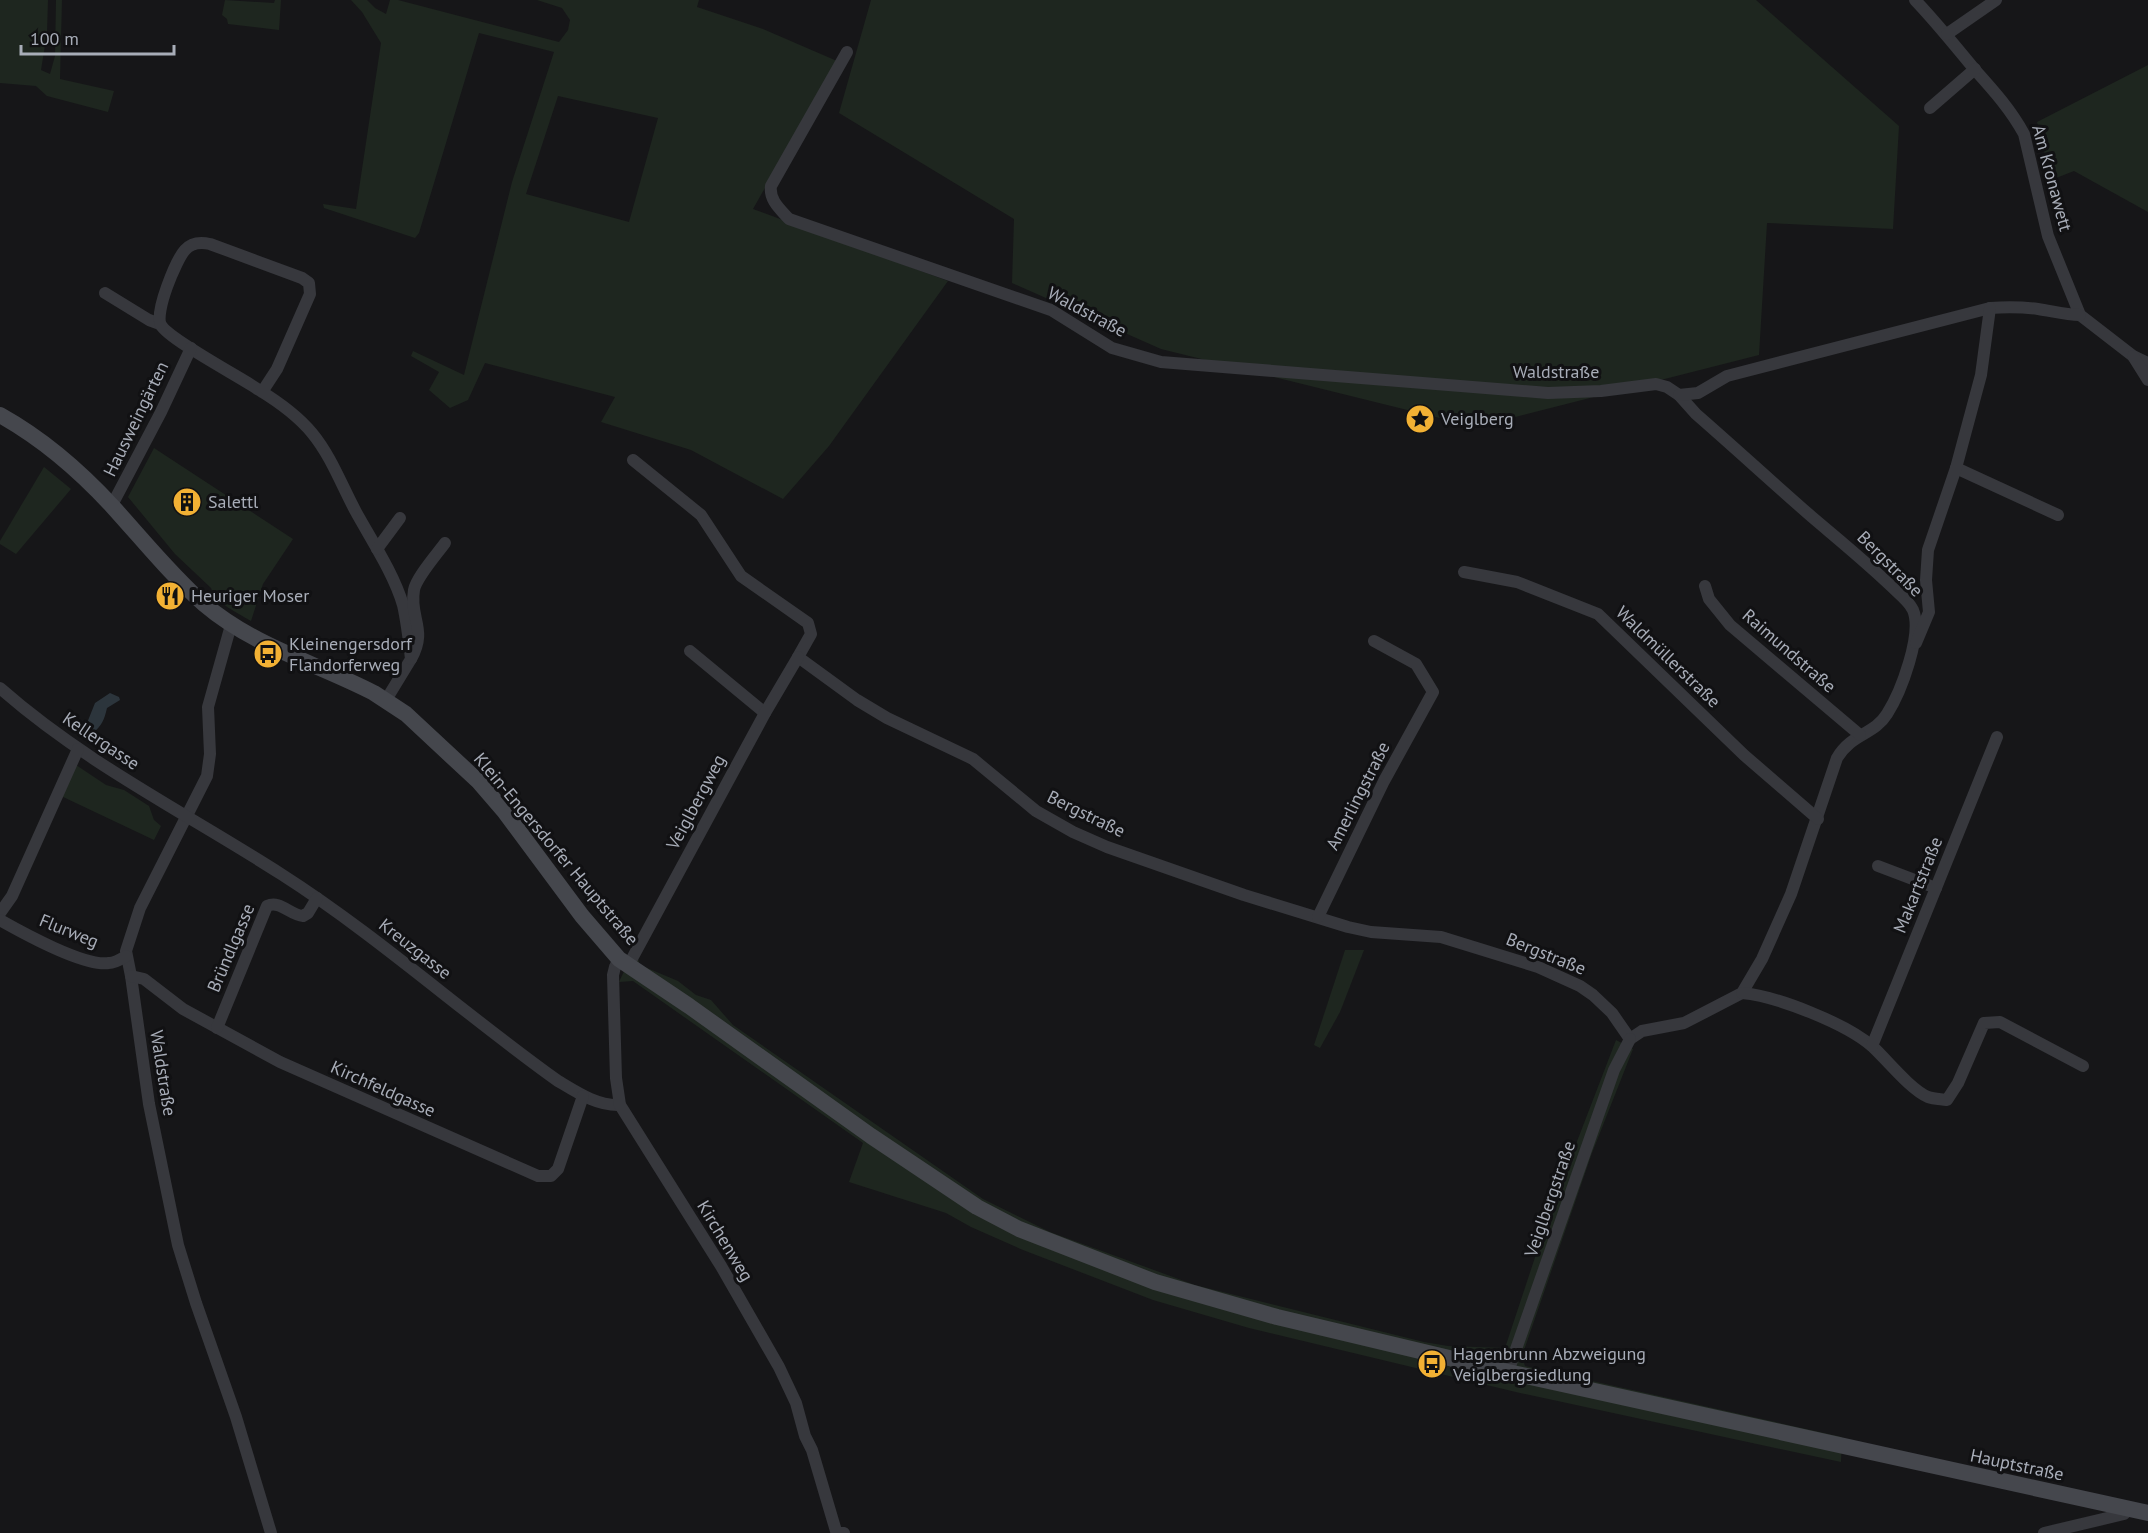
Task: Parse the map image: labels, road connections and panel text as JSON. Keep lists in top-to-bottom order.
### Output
{
  "streets": {
    "main road": ["Klein-Engersdorfer Hauptstraße", "Hauptstraße"],
    "street": [
      "Am Kronawett",
      "Waldstraße",
      "Hausweingärten",
      "Bergstraße",
      "Raimundstraße",
      "Waldmüllerstraße",
      "Kellergasse",
      "Amerlingstraße",
      "Veiglbergweg",
      "Makartstraße",
      "Flurweg",
      "Bründlgasse",
      "Kreuzgasse",
      "Kirchfeldgasse",
      "Veiglbergstraße",
      "Kirchenweg"
    ]
  },
  "crossings": [
    ["Waldstraße", "Bergstraße"],
    ["Waldstraße", "Kellergasse"],
    ["Waldstraße", "Klein-Engersdorfer Hauptstraße"],
    ["Waldstraße", "Flurweg"],
    ["Waldstraße", "Kreuzgasse"],
    ["Waldstraße", "Kirchfeldgasse"],
    ["Hausweingärten", "Klein-Engersdorfer Hauptstraße"],
    ["Bergstraße", "Raimundstraße"],
    ["Bergstraße", "Waldmüllerstraße"],
    ["Bergstraße", "Amerlingstraße"],
    ["Bergstraße", "Veiglbergweg"],
    ["Bergstraße", "Veiglbergstraße"],
    ["Kellergasse", "Kreuzgasse"],
    ["Veiglbergweg", "Klein-Engersdorfer Hauptstraße"],
    ["Veiglbergweg", "Kirchenweg"],
    ["Klein-Engersdorfer Hauptstraße", "Veiglbergstraße"],
    ["Klein-Engersdorfer Hauptstraße", "Kirchenweg"],
    ["Klein-Engersdorfer Hauptstraße", "Hauptstraße"],
    ["Bründlgasse", "Kreuzgasse"],
    ["Bründlgasse", "Kirchfeldgasse"],
    ["Kreuzgasse", "Kirchfeldgasse"],
    ["Kreuzgasse", "Kirchenweg"],
    ["Veiglbergstraße", "Hauptstraße"]
  ],
  "places": {
    "place": ["Veiglberg"],
    "building": ["Salettl"],
    "restaurant": ["Heuriger Moser"],
    "bus stop": ["Kleinengersdorf Flandorferweg", "Hagenbrunn Abzweigung Veiglbergsiedlung"]
  },
  "scale_bar": "100 m"
}
